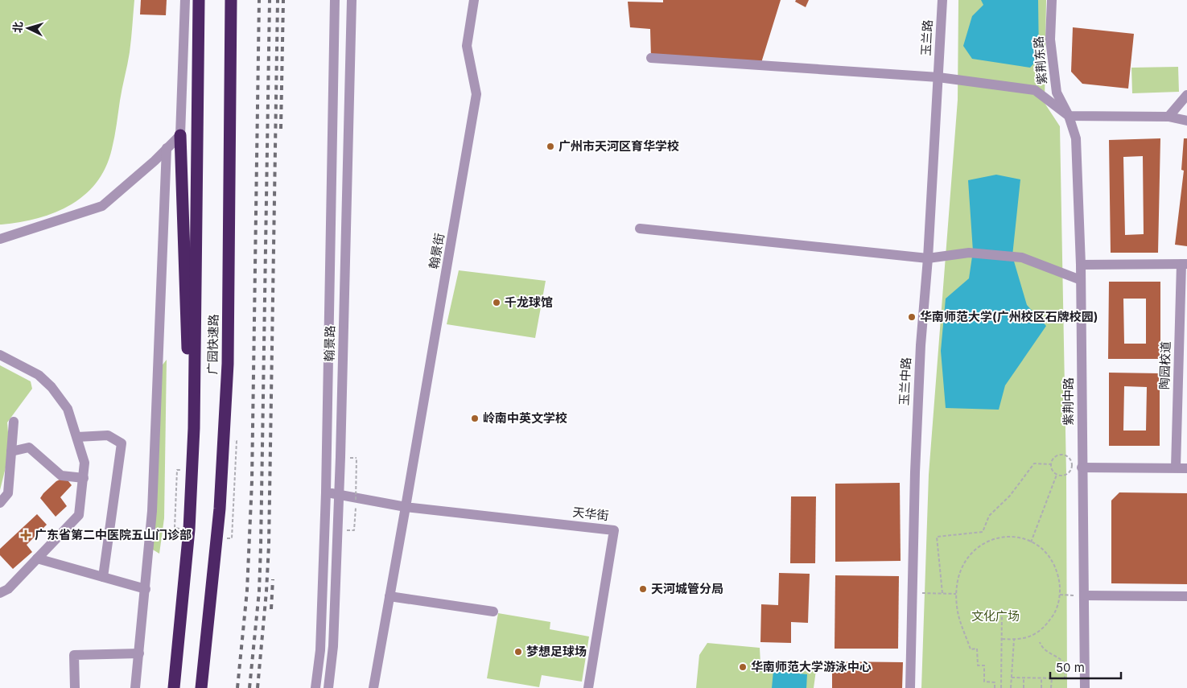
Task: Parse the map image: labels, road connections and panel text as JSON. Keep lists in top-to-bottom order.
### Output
{
  "streets": {
    "highway": ["广园快速路"],
    "street": [
      "玉兰路",
      "紫荆东路",
      "翰景街",
      "翰景路",
      "陶园校道",
      "玉兰中路",
      "紫荆中路",
      "天华街"
    ]
  },
  "crossings": [
    ["玉兰路", "玉兰中路"],
    ["紫荆东路", "紫荆中路"],
    ["翰景街", "天华街"],
    ["翰景路", "天华街"]
  ],
  "parks": ["文化广场"],
  "places": {
    "other": [
      "广州市天河区育华学校",
      "千龙球馆",
      "华南师范大学(广州校区石牌校园)",
      "岭南中英文学校",
      "天河城管分局",
      "梦想足球场",
      "华南师范大学游泳中心"
    ],
    "health": ["广东省第二中医院五山门诊部"]
  },
  "scale_bar": "50 m",
  "north": "left"
}
